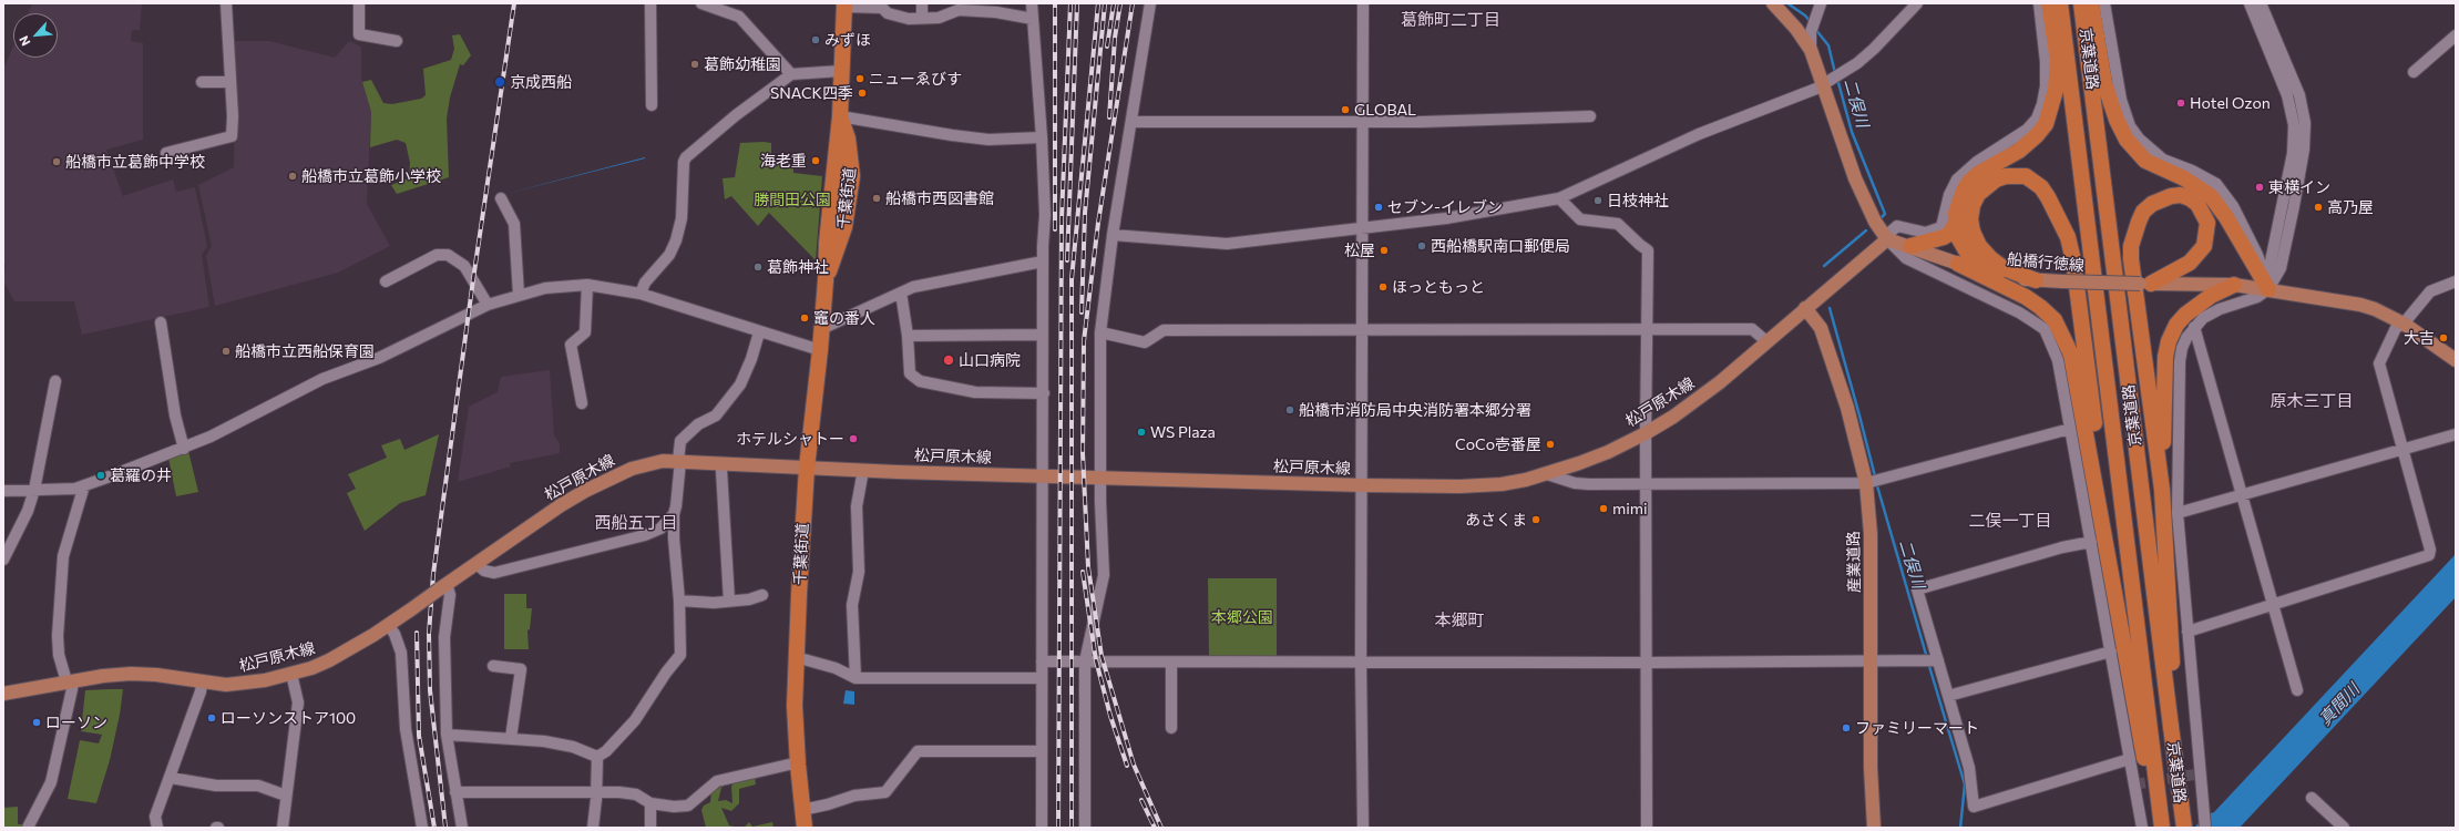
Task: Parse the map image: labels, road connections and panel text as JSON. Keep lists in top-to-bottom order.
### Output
{
  "streets": {
    "highway": ["京葉道路", "千葉街道"],
    "main road": ["船橋行徳線", "松戸原木線", "産業道路"]
  },
  "crossings": [
    ["千葉街道", "松戸原木線"],
    ["船橋行徳線", "松戸原木線"],
    ["松戸原木線", "産業道路"]
  ],
  "districts": [
    "葛飾町二丁目",
    "原木三丁目",
    "二俣一丁目",
    "西船五丁目",
    "本郷町"
  ],
  "water": ["二俣川", "真間川"],
  "parks": ["勝間田公園", "本郷公園"],
  "places": [
    "みずほ",
    "葛飾幼稚園",
    "ニューゑびす",
    "京成西船",
    "SNACK四季",
    "Hotel Ozon",
    "GLOBAL",
    "海老重",
    "船橋市立葛飾中学校",
    "船橋市立葛飾小学校",
    "東横イン",
    "船橋市西図書館",
    "日枝神社",
    "セブン-イレブン",
    "高乃屋",
    "西船橋駅南口郵便局",
    "松屋",
    "葛飾神社",
    "ほっともっと",
    "竈の番人",
    "大吉",
    "船橋市立西船保育園",
    "山口病院",
    "船橋市消防局中央消防署本郷分署",
    "WS Plaza",
    "ホテルシャトー",
    "CoCo壱番屋",
    "葛羅の井",
    "mimi",
    "あさくま",
    "ローソンストア100",
    "ローソン",
    "ファミリーマート"
  ],
  "north": "bottom left"
}
